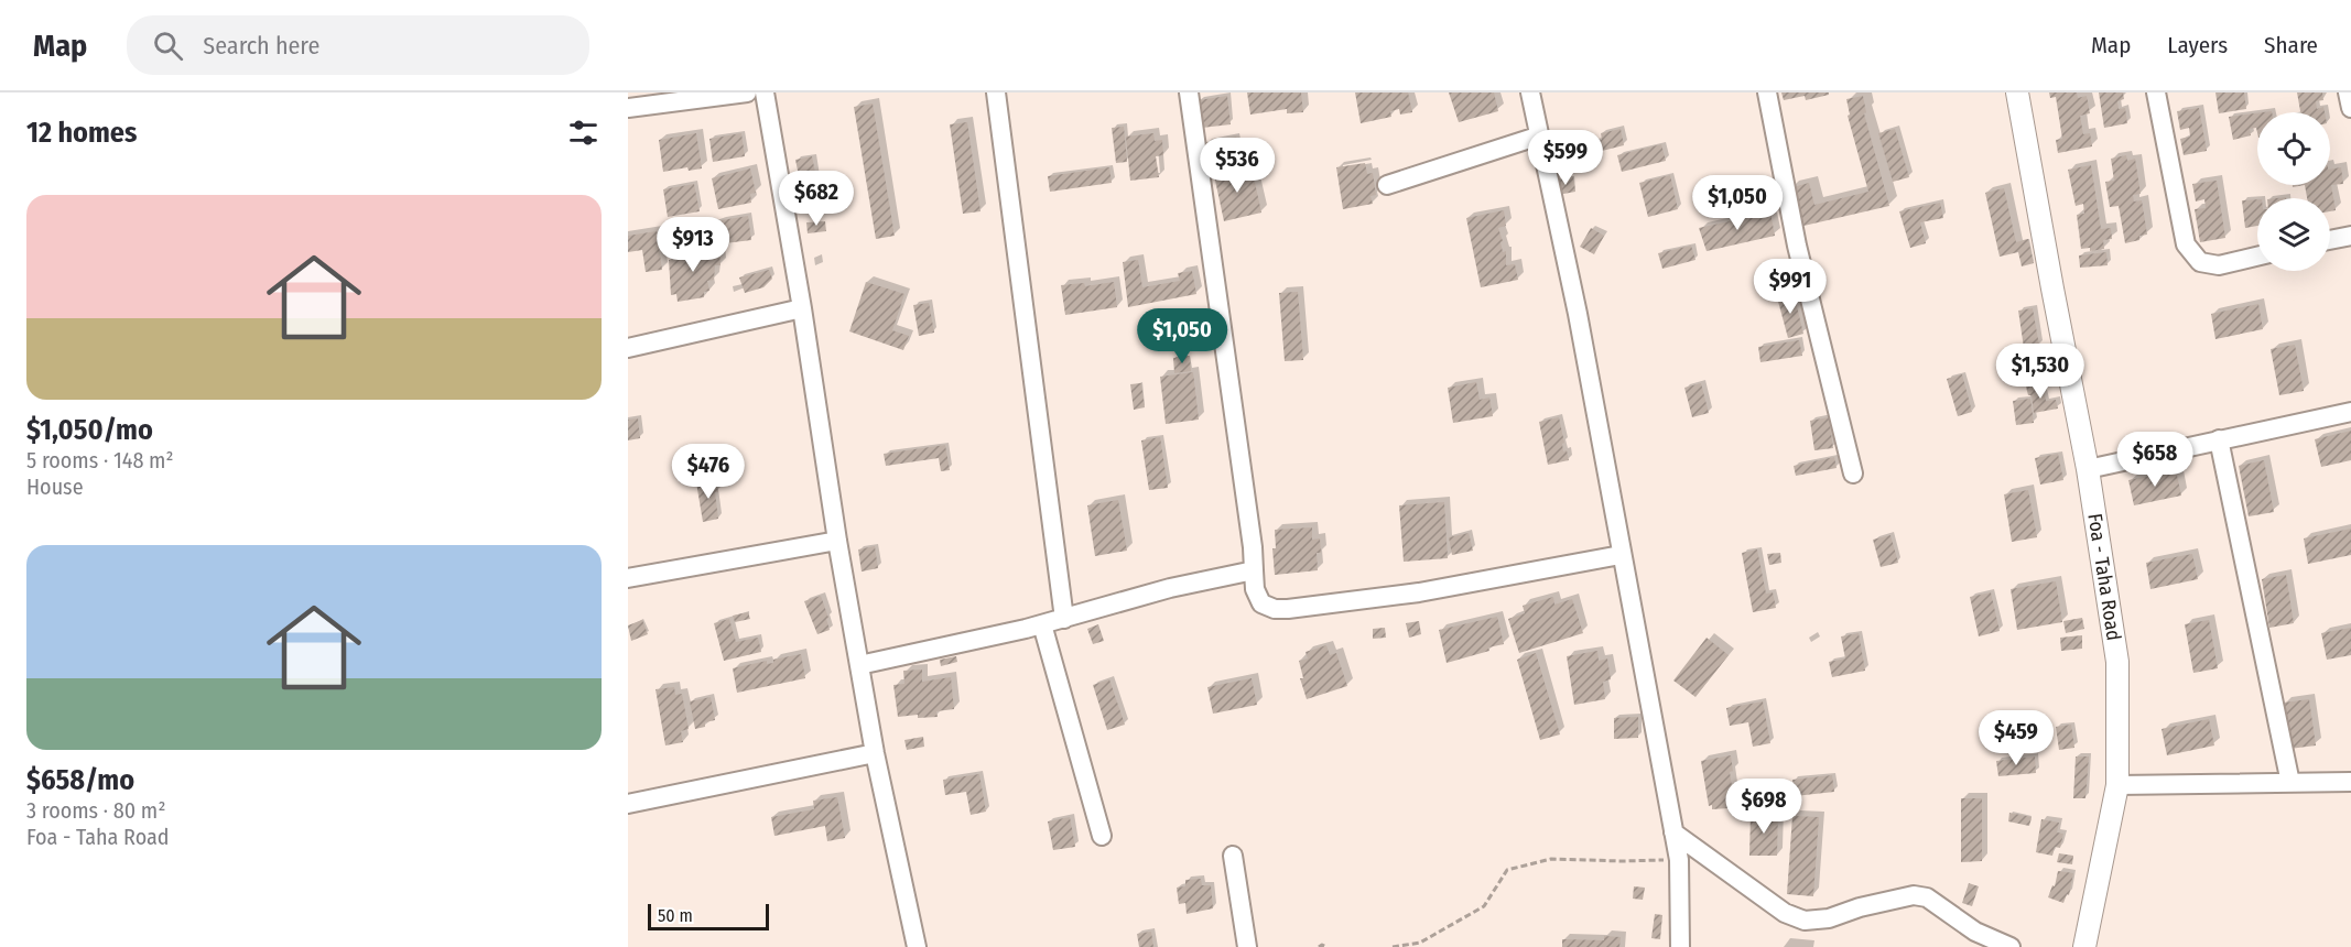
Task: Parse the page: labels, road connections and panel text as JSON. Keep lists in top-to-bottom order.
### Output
{
  "streets": {
    "street": ["Foa - Taha Road"]
  },
  "scale_bar": "50 m",
  "page": {
    "header": "Map",
    "search": "Search here",
    "nav": ["Map", "Layers", "Share"],
    "heading": "12 homes",
    "price": [
      "$599",
      "$536",
      "$682",
      "$1,050",
      "$913",
      "$991",
      "$1,050",
      "$1,530",
      "$658",
      "$476",
      "$459",
      "$698"
    ],
    "list": [
      {
        "name": "$1,050/mo",
        "note": "5 rooms · 148 m² · House"
      },
      {
        "name": "$658/mo",
        "note": "3 rooms · 80 m² · Foa - Taha Road"
      }
    ],
    "scale": "50 m"
  }
}
